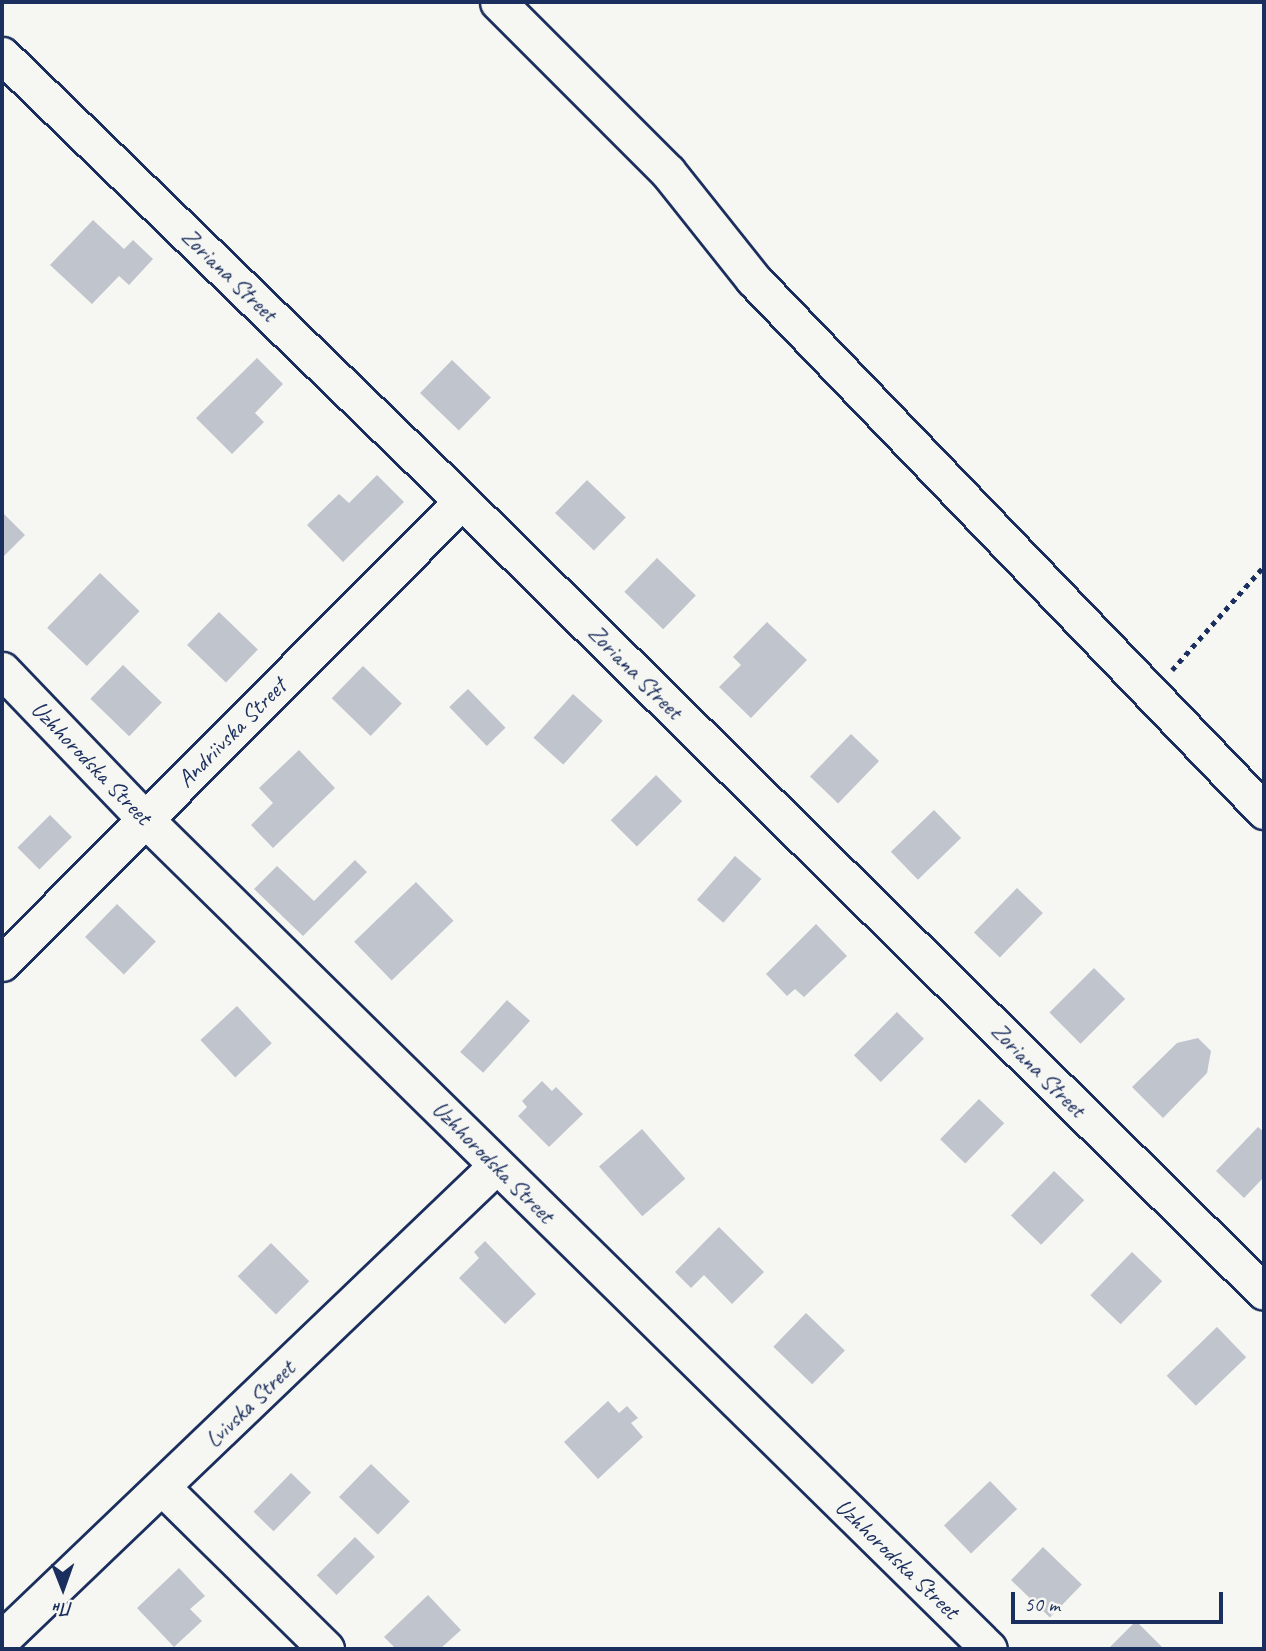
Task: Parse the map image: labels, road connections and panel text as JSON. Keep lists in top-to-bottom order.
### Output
{
  "streets": {
    "street": [
      "Zoriana Street",
      "Andriivska Street",
      "Uzhhorodska Street",
      "Lvivska Street"
    ]
  },
  "crossings": [
    ["Zoriana Street", "Andriivska Street"],
    ["Andriivska Street", "Uzhhorodska Street"],
    ["Uzhhorodska Street", "Lvivska Street"]
  ],
  "scale_bar": "50 m",
  "north": "bottom"
}
